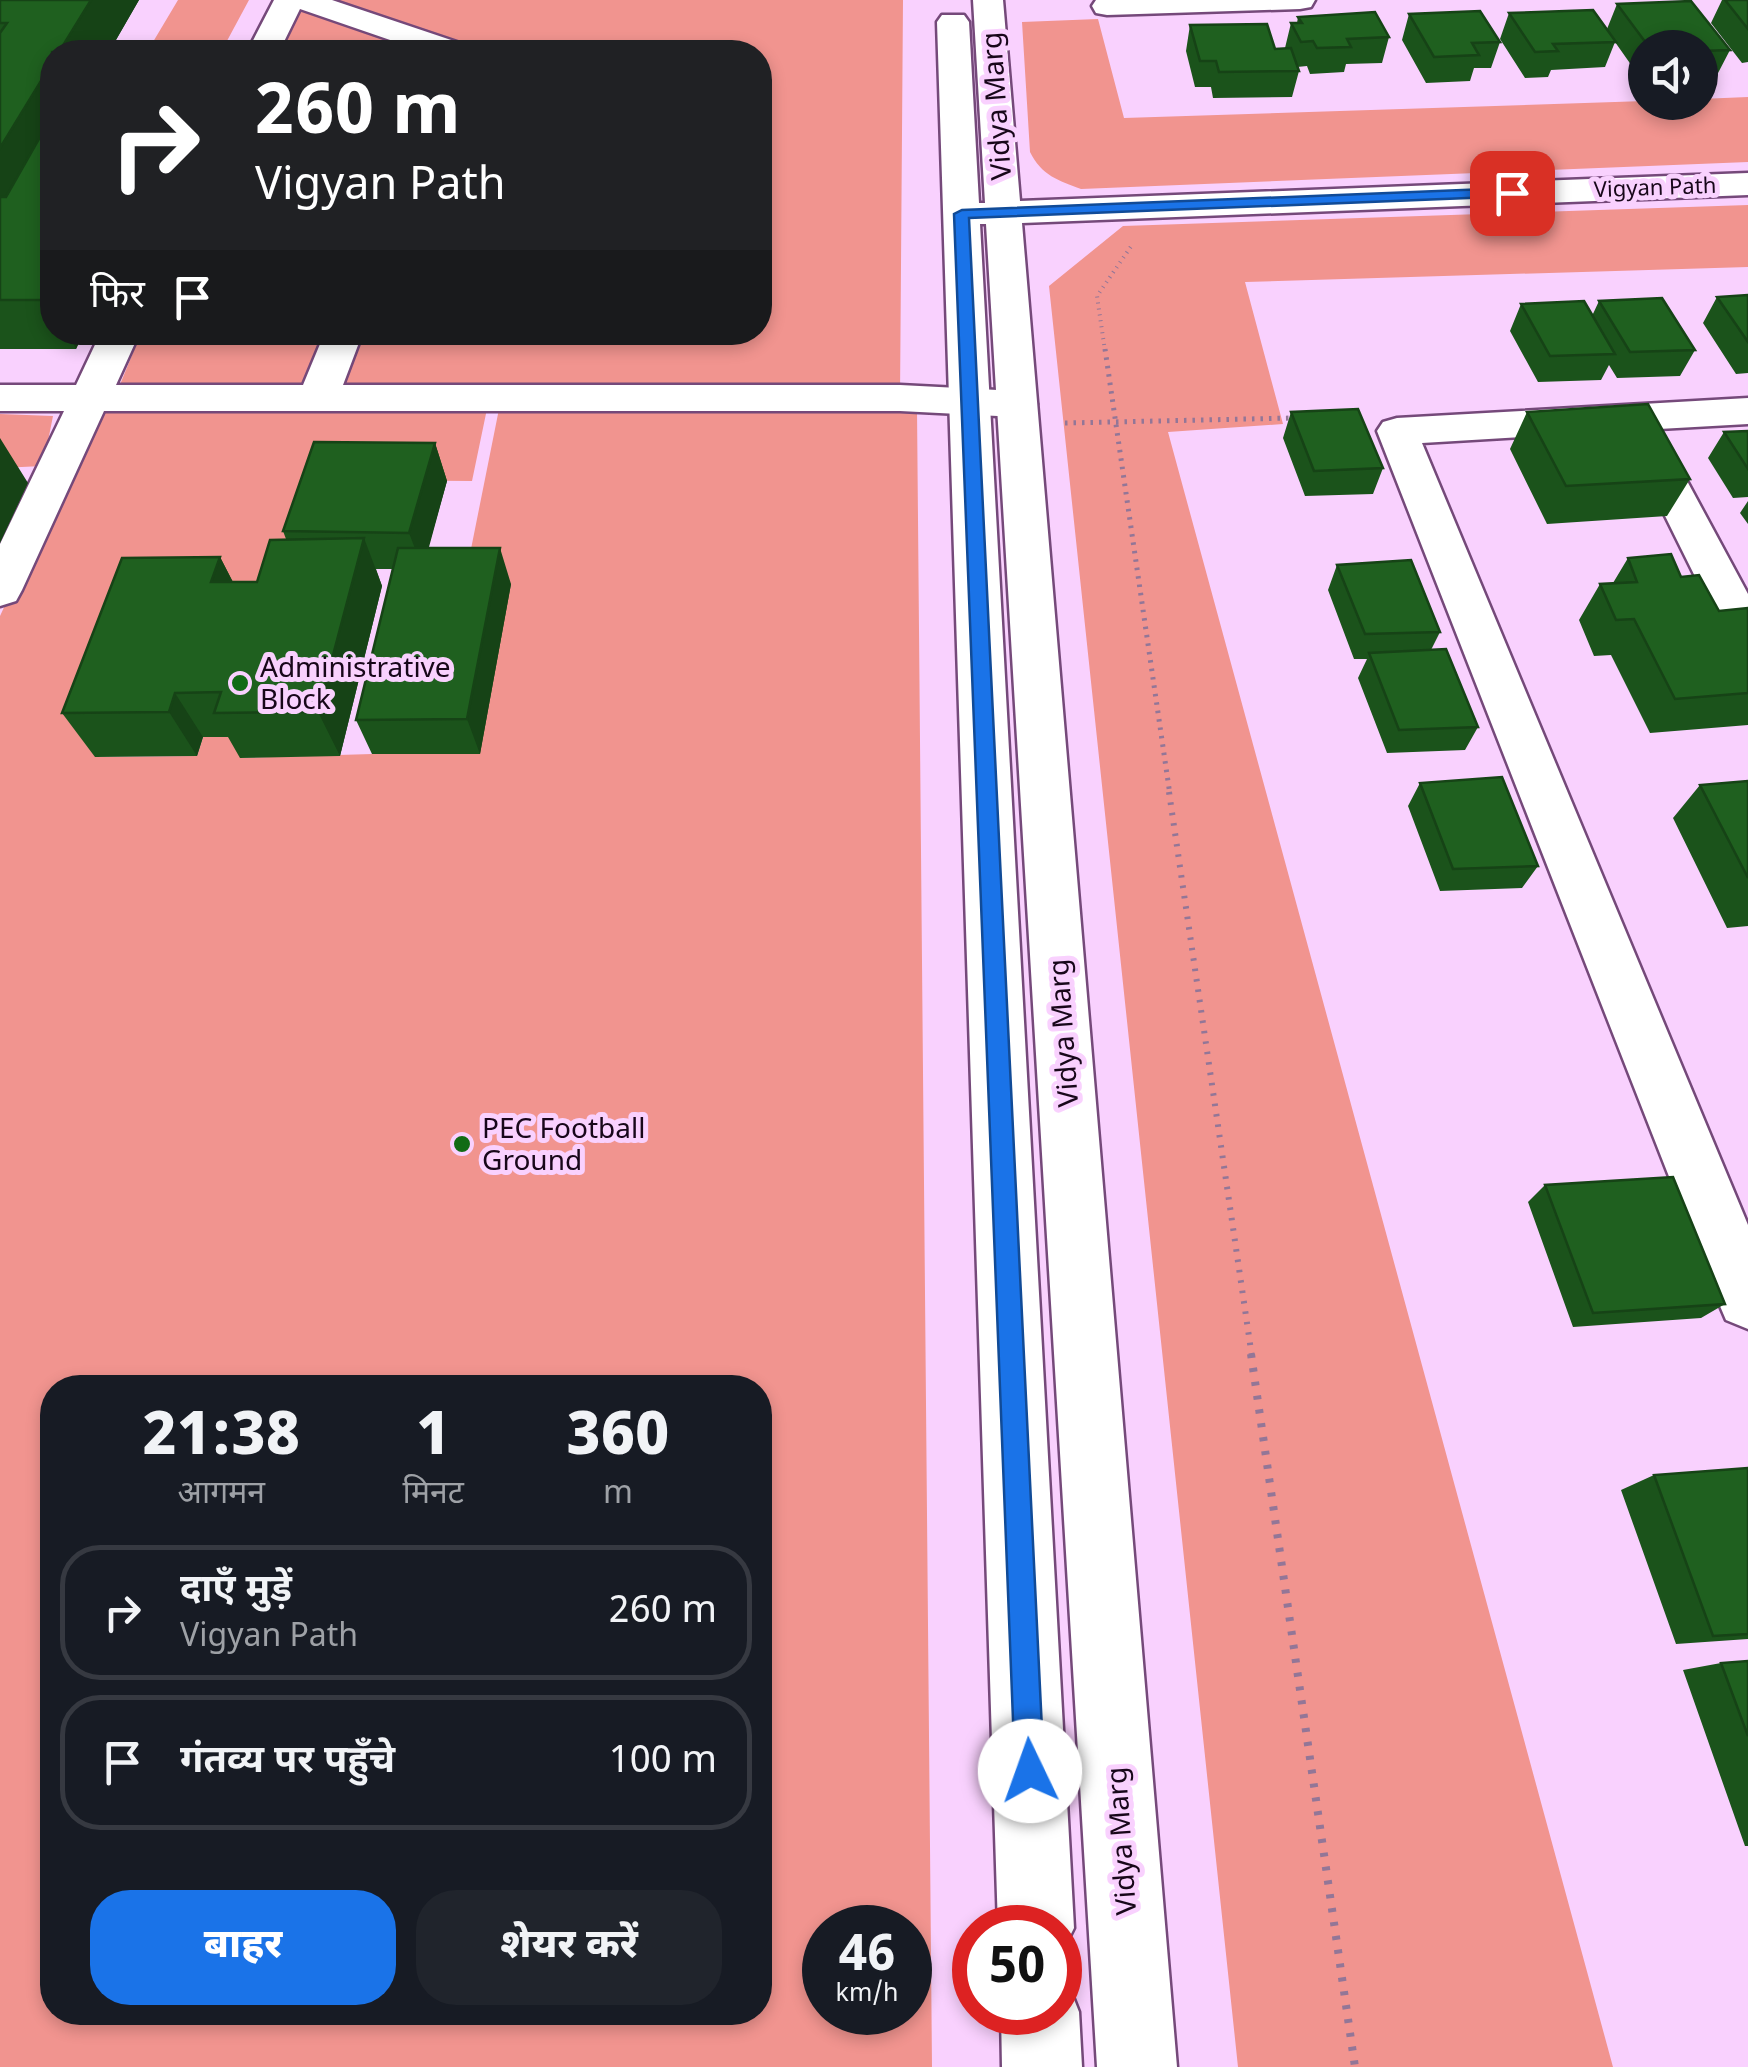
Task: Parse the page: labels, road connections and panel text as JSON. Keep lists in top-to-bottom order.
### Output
{
  "streets": {
    "main road": ["Vidya Marg", "Vigyan Path"]
  },
  "crossings": [
    ["Vidya Marg", "Vigyan Path"]
  ],
  "places": ["Administrative Block", "PEC Football Ground"],
  "page": {
    "turn": ["260 m", "Vigyan Path"],
    "then": "फिर",
    "eta": [
      "21:38",
      "आगमन",
      "1",
      "मिनट",
      "360",
      "m"
    ],
    "list": [
      {
        "name": "दाएँ मुड़ें",
        "note": "Vigyan Path",
        "value": "260 m"
      },
      {
        "name": "गंतव्य पर पहुँचे",
        "value": "100 m"
      }
    ],
    "buttons": ["बाहर", "शेयर करें"],
    "speed": "46 km/h",
    "limit": "50"
  }
}
